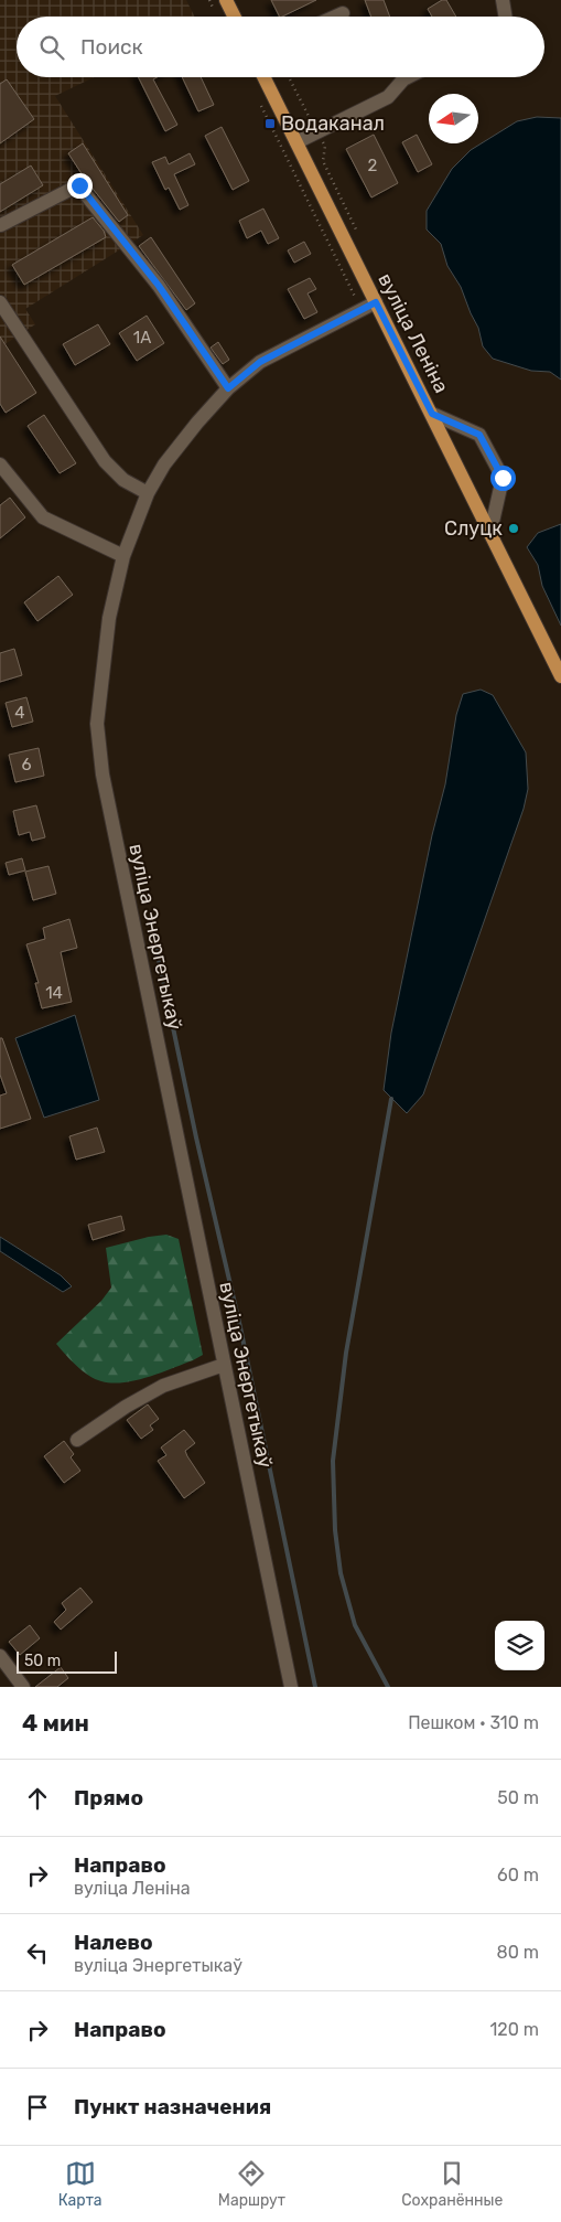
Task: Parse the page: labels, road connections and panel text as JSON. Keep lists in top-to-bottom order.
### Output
{
  "streets": {
    "main road": ["вуліца Леніна"],
    "street": ["вуліца Энергетыкаў"]
  },
  "crossings": [
    ["вуліца Леніна", "вуліца Энергетыкаў"]
  ],
  "places": {
    "transit": ["Водаканал"],
    "other": ["Слуцк"]
  },
  "house_numbers": [
    "2",
    "1А",
    "4",
    "6",
    "14"
  ],
  "scale_bar": "50 m",
  "north": "left",
  "page": {
    "search": "Поиск",
    "scale": "50 m",
    "heading": ["4 мин", "Пешком · 310 m"],
    "list": [
      ["Прямо", "50 m"],
      ["Направо", "вуліца Леніна", "60 m"],
      ["Налево", "вуліца Энергетыкаў", "80 m"],
      ["Направо", "120 m"],
      "Пункт назначения"
    ],
    "nav": ["Карта", "Маршрут", "Сохранённые"]
  }
}
